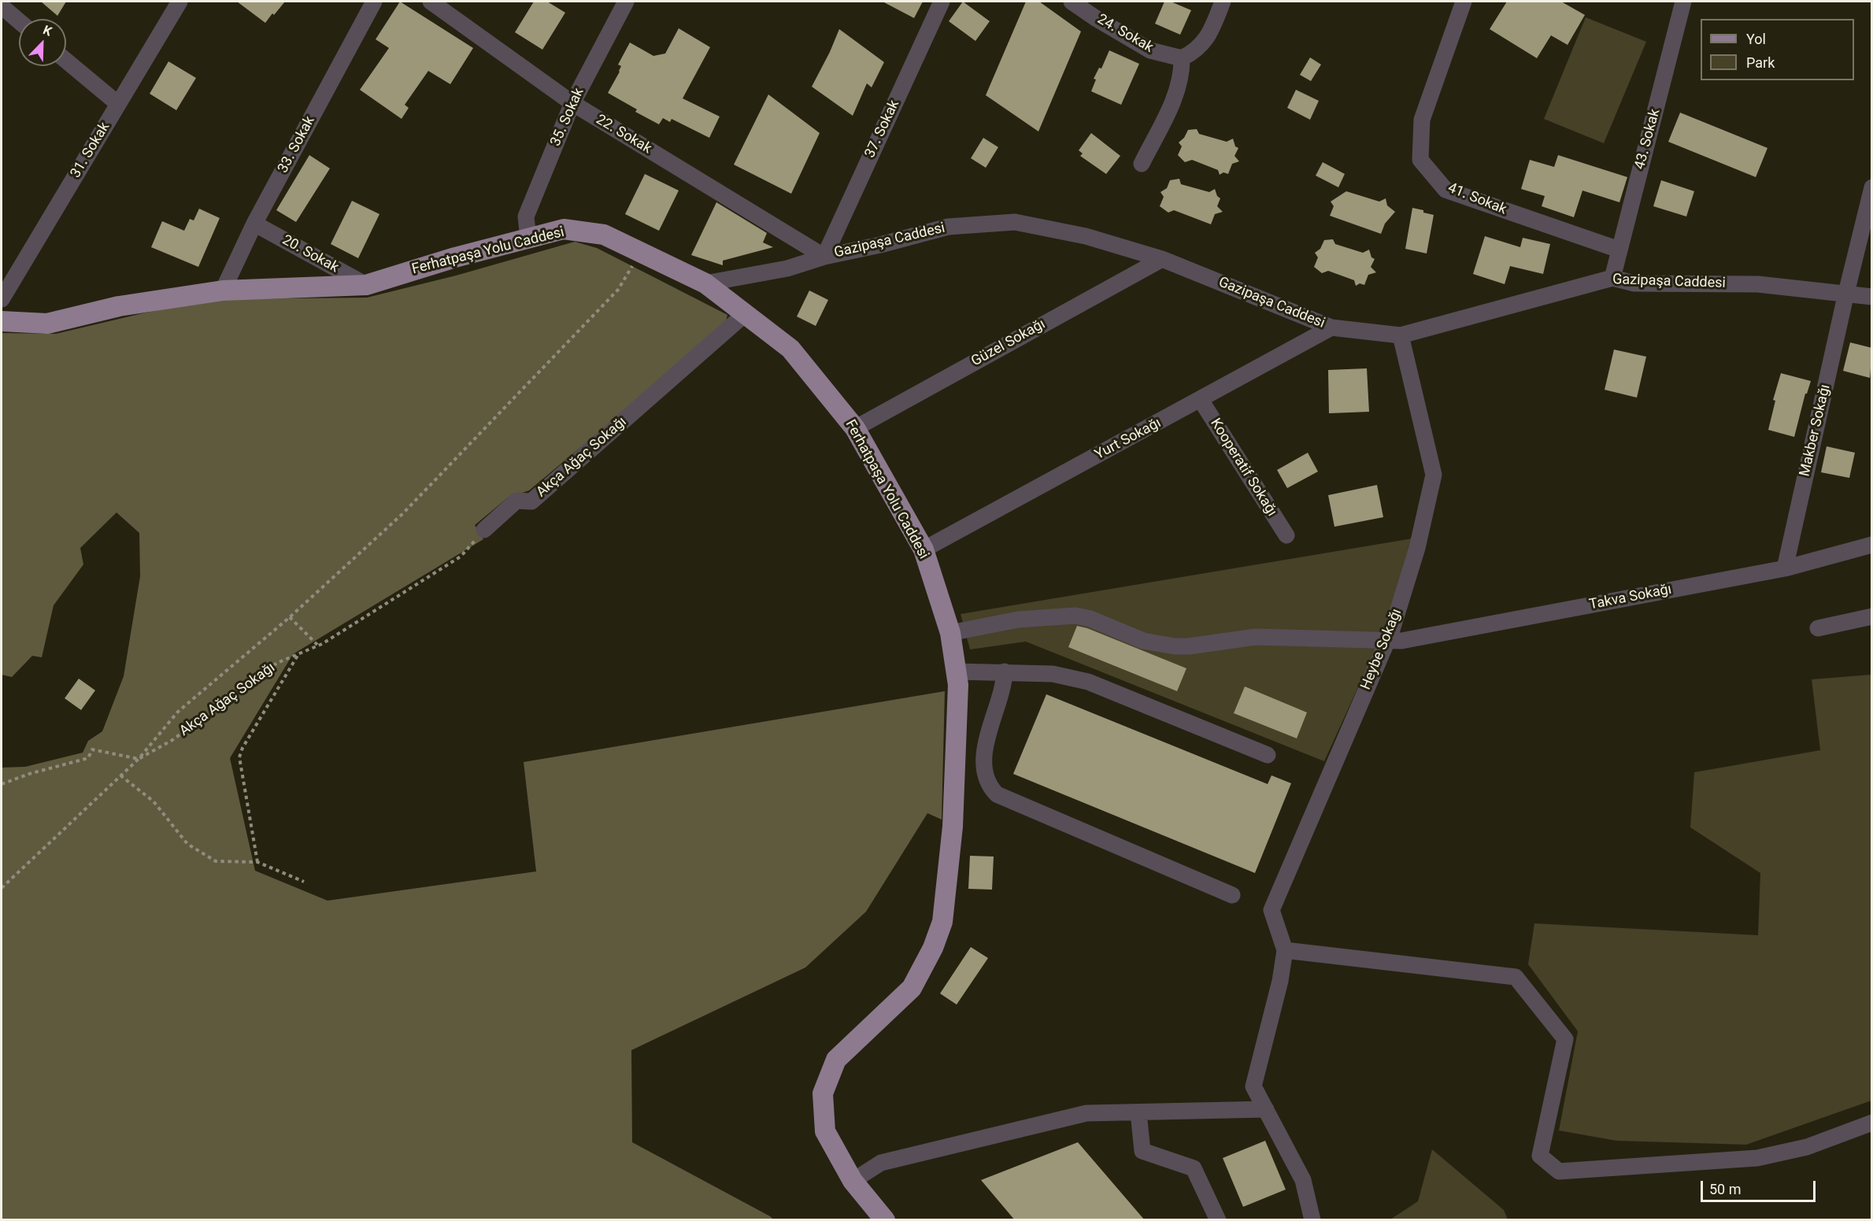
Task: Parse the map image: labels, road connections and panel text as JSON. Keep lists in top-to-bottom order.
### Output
{
  "streets": {
    "main road": ["Ferhatpaşa Yolu Caddesi"],
    "street": [
      "24. Sokak",
      "35. Sokak",
      "37. Sokak",
      "22. Sokak",
      "43. Sokak",
      "33. Sokak",
      "31. Sokak",
      "41. Sokak",
      "Gazipaşa Caddesi",
      "20. Sokak",
      "Güzel Sokağı",
      "Makber Sokağı",
      "Yurt Sokağı",
      "Akça Ağaç Sokağı",
      "Kooperatif Sokağı",
      "Takva Sokağı",
      "Heybe Sokağı"
    ]
  },
  "crossings": [
    ["35. Sokak", "22. Sokak"],
    ["35. Sokak", "Ferhatpaşa Yolu Caddesi"],
    ["37. Sokak", "22. Sokak"],
    ["37. Sokak", "Gazipaşa Caddesi"],
    ["22. Sokak", "Gazipaşa Caddesi"],
    ["43. Sokak", "41. Sokak"],
    ["43. Sokak", "Gazipaşa Caddesi"],
    ["33. Sokak", "Ferhatpaşa Yolu Caddesi"],
    ["33. Sokak", "20. Sokak"],
    ["Gazipaşa Caddesi", "Ferhatpaşa Yolu Caddesi"],
    ["Gazipaşa Caddesi", "Güzel Sokağı"],
    ["Gazipaşa Caddesi", "Makber Sokağı"],
    ["Gazipaşa Caddesi", "Yurt Sokağı"],
    ["Gazipaşa Caddesi", "Heybe Sokağı"],
    ["Ferhatpaşa Yolu Caddesi", "20. Sokak"],
    ["Ferhatpaşa Yolu Caddesi", "Güzel Sokağı"],
    ["Ferhatpaşa Yolu Caddesi", "Yurt Sokağı"],
    ["Ferhatpaşa Yolu Caddesi", "Akça Ağaç Sokağı"],
    ["Ferhatpaşa Yolu Caddesi", "Takva Sokağı"],
    ["Makber Sokağı", "Takva Sokağı"],
    ["Yurt Sokağı", "Kooperatif Sokağı"],
    ["Takva Sokağı", "Heybe Sokağı"]
  ],
  "legend": ["Yol", "Park"],
  "scale_bar": "50 m",
  "north": "top right"
}
